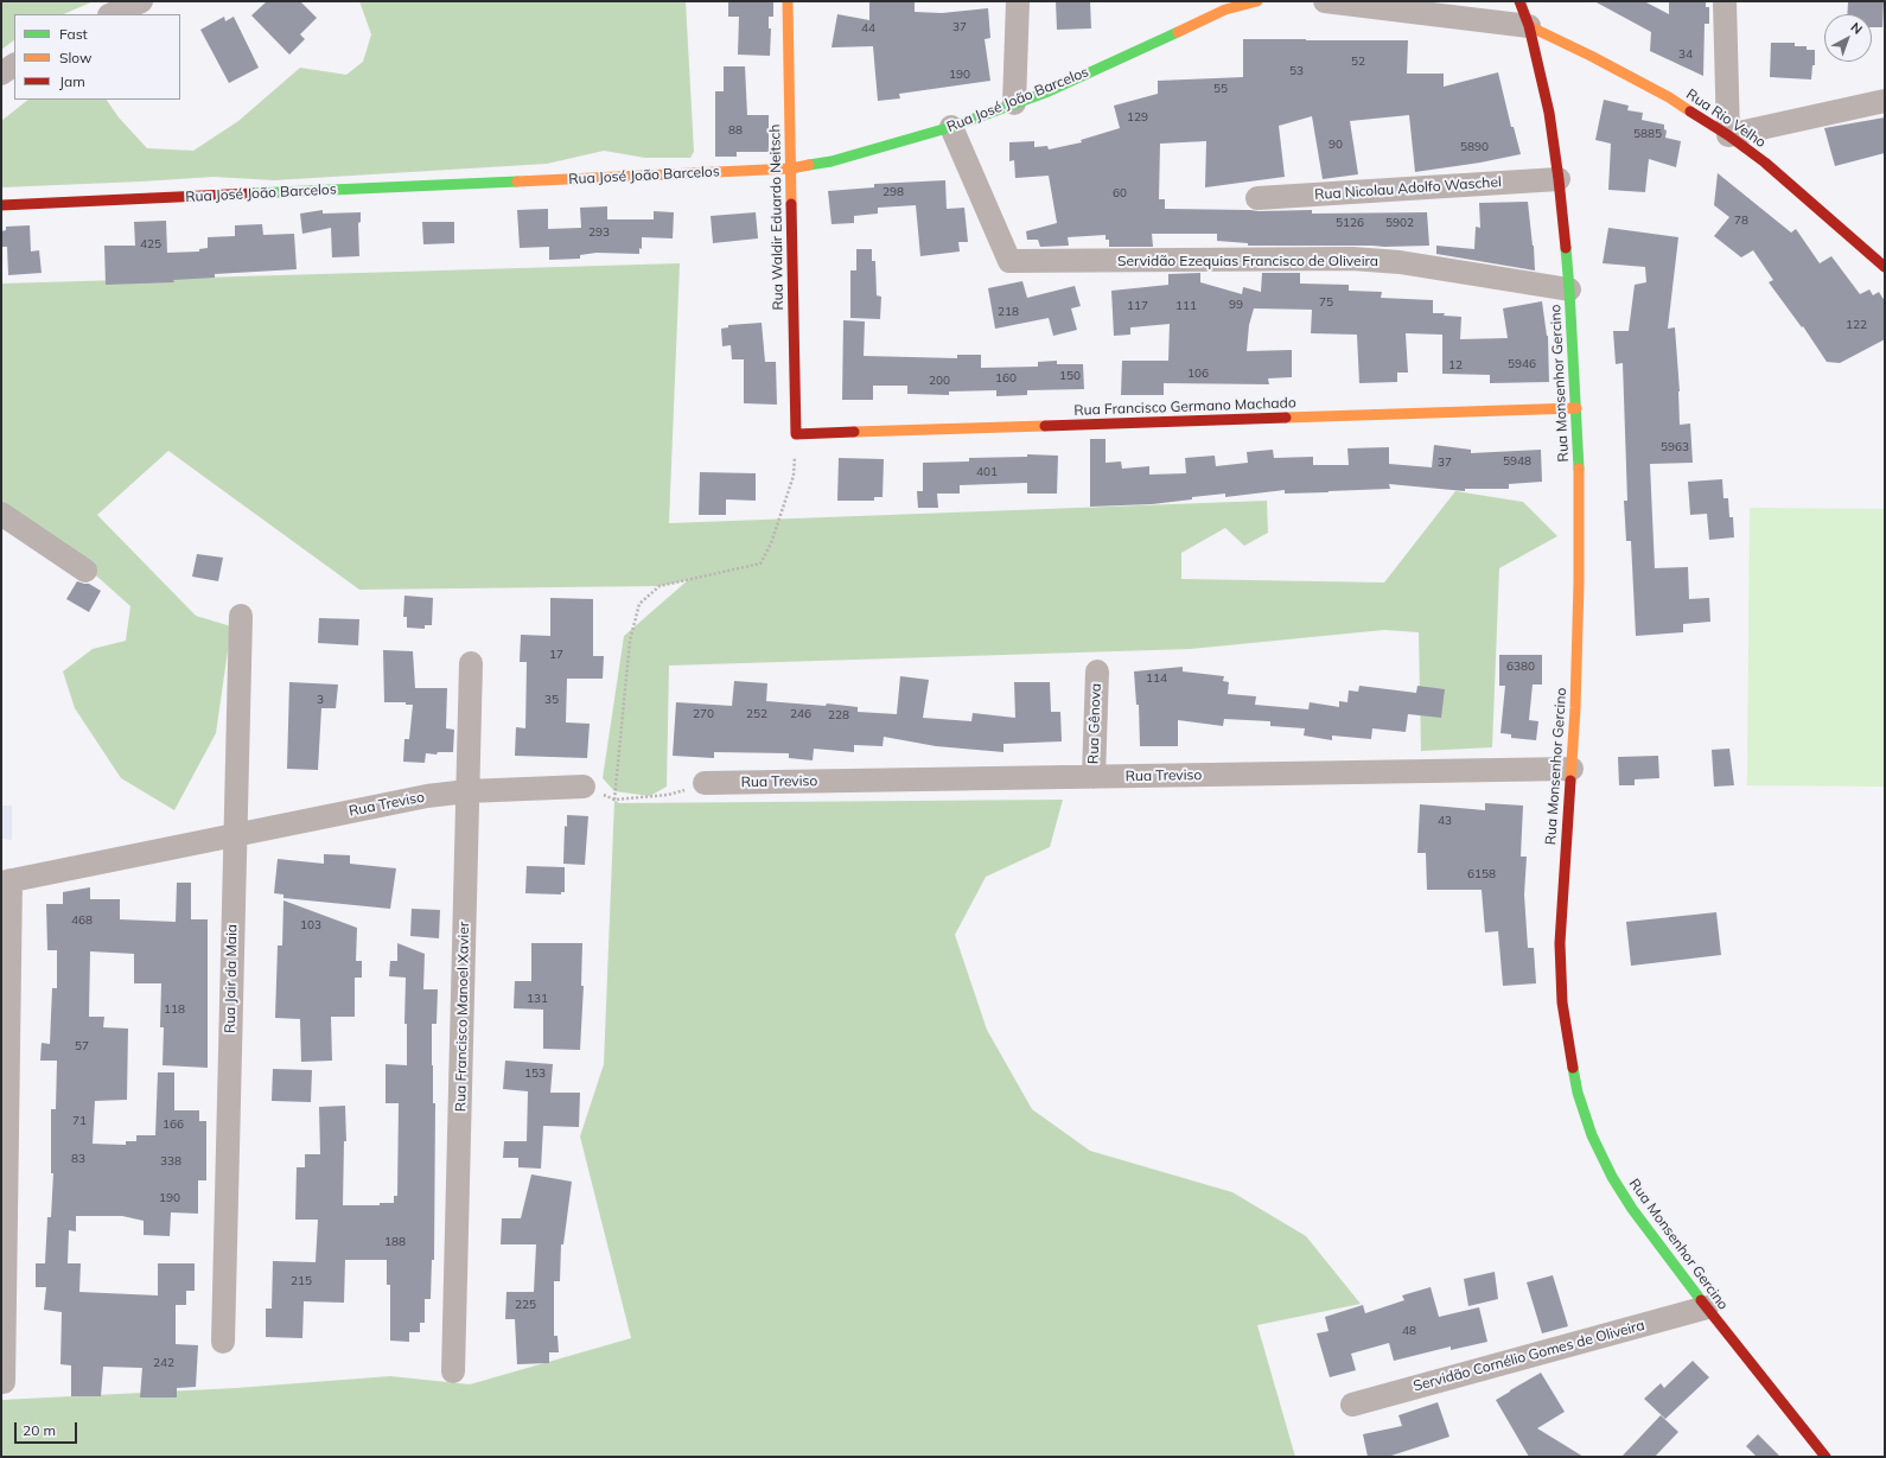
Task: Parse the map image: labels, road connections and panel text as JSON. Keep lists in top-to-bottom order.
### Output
{
  "streets": {
    "street": [
      "Rua José João Barcelos",
      "Rua Rio Velho",
      "Rua Nicolau Adolfo Waschel",
      "Rua Waldir Eduardo Neitsch",
      "Servidão Ezequias Francisco de Oliveira",
      "Rua Monsenhor Gercino",
      "Rua Francisco Germano Machado",
      "Rua Gênova",
      "Rua Treviso",
      "Rua Jair da Maia",
      "Rua Francisco Manoel Xavier",
      "Servidão Cornélio Gomes de Oliveira"
    ]
  },
  "crossings": [
    ["Rua José João Barcelos", "Rua Waldir Eduardo Neitsch"],
    ["Rua José João Barcelos", "Servidão Ezequias Francisco de Oliveira"],
    ["Rua Rio Velho", "Rua Monsenhor Gercino"],
    ["Rua Nicolau Adolfo Waschel", "Rua Monsenhor Gercino"],
    ["Rua Waldir Eduardo Neitsch", "Rua Francisco Germano Machado"],
    ["Servidão Ezequias Francisco de Oliveira", "Rua Monsenhor Gercino"],
    ["Rua Monsenhor Gercino", "Rua Francisco Germano Machado"],
    ["Rua Monsenhor Gercino", "Rua Treviso"],
    ["Rua Monsenhor Gercino", "Servidão Cornélio Gomes de Oliveira"],
    ["Rua Gênova", "Rua Treviso"],
    ["Rua Treviso", "Rua Jair da Maia"],
    ["Rua Treviso", "Rua Francisco Manoel Xavier"]
  ],
  "house_numbers": [
    "37",
    "44",
    "34",
    "52",
    "53",
    "190",
    "55",
    "129",
    "88",
    "5885",
    "90",
    "5890",
    "298",
    "60",
    "78",
    "5126",
    "5902",
    "293",
    "425",
    "75",
    "99",
    "117",
    "111",
    "218",
    "122",
    "5946",
    "12",
    "106",
    "150",
    "160",
    "200",
    "5963",
    "5948",
    "37",
    "401",
    "17",
    "6380",
    "114",
    "3",
    "35",
    "270",
    "252",
    "246",
    "228",
    "43",
    "6158",
    "468",
    "103",
    "131",
    "118",
    "57",
    "153",
    "71",
    "166",
    "83",
    "338",
    "190",
    "188",
    "215",
    "225",
    "48",
    "242"
  ],
  "legend": ["Fast", "Slow", "Jam"],
  "scale_bar": "20 m",
  "north": "top right"
}
